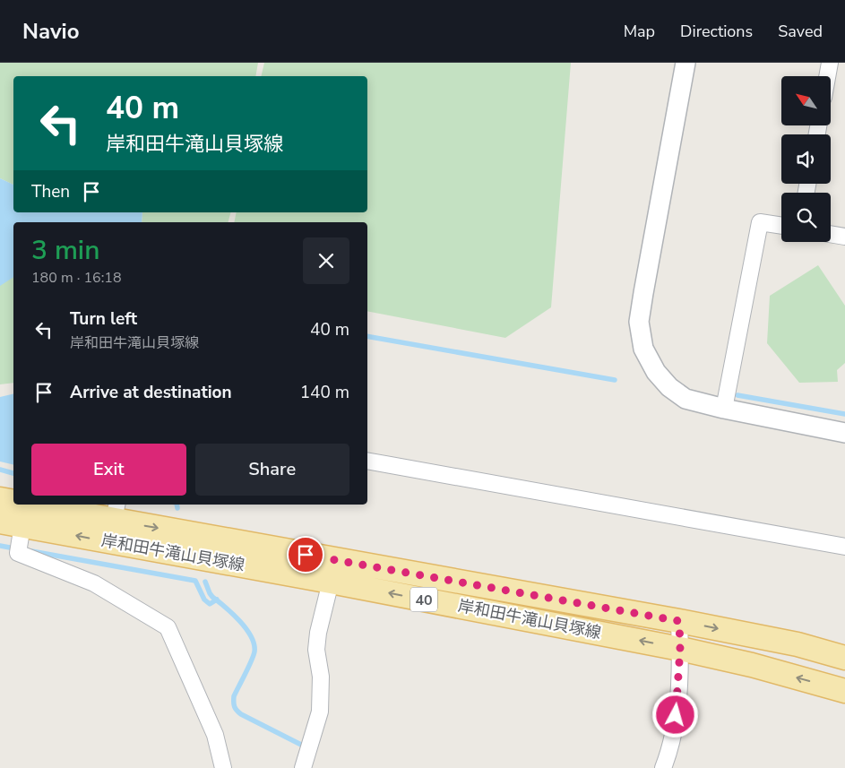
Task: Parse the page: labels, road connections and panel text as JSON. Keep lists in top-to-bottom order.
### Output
{
  "streets": {
    "main road": ["岸和田牛滝山貝塚線", "40"]
  },
  "north": "top left",
  "page": {
    "header": "Navio",
    "nav": ["Map", "Directions", "Saved"],
    "turn": ["40 m", "岸和田牛滝山貝塚線"],
    "then": "Then",
    "heading": ["3 min", "180 m · 16:18"],
    "list": [
      {
        "name": "Turn left",
        "note": "岸和田牛滝山貝塚線",
        "value": "40 m"
      },
      {
        "name": "Arrive at destination",
        "value": "140 m"
      }
    ],
    "buttons": ["Exit", "Share"]
  }
}
